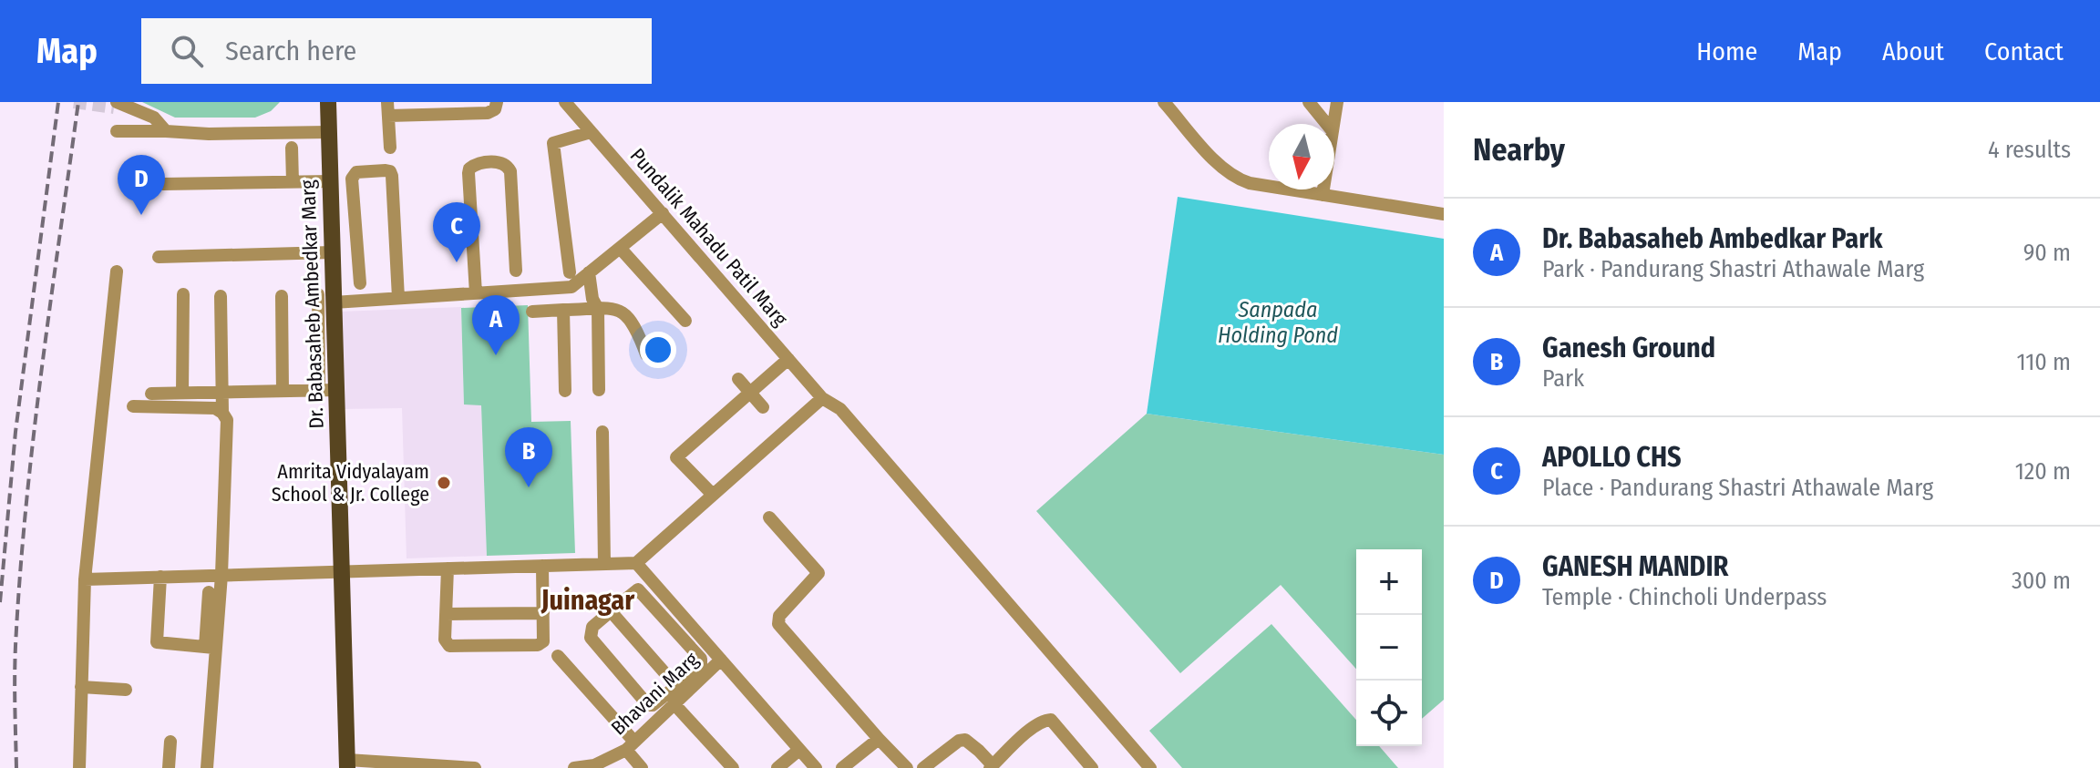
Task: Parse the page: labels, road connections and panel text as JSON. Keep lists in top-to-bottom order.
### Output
{
  "streets": {
    "main road": ["Dr. Babasaheb Ambedkar Marg"],
    "street": ["Pundalik Mahadu Patil Marg", "Bhavani Marg"]
  },
  "districts": ["Juinagar"],
  "water": ["Sanpada Holding Pond"],
  "places": ["Amrita Vidyalayam School & Jr. College"],
  "north": "bottom",
  "page": {
    "header": "Map",
    "search": "Search here",
    "nav": [
      "Home",
      "Map",
      "About",
      "Contact"
    ],
    "heading": ["Nearby", "4 results"],
    "pins": [
      "D",
      "C",
      "A",
      "B"
    ],
    "list": [
      {
        "mark": "A",
        "name": "Dr. Babasaheb Ambedkar Park",
        "note": "Park · Pandurang Shastri Athawale Marg",
        "value": "90 m"
      },
      {
        "mark": "B",
        "name": "Ganesh Ground",
        "note": "Park",
        "value": "110 m"
      },
      {
        "mark": "C",
        "name": "APOLLO CHS",
        "note": "Place · Pandurang Shastri Athawale Marg",
        "value": "120 m"
      },
      {
        "mark": "D",
        "name": "GANESH MANDIR",
        "note": "Temple · Chincholi Underpass",
        "value": "300 m"
      }
    ],
    "map_buttons": ["+", "−"]
  }
}
